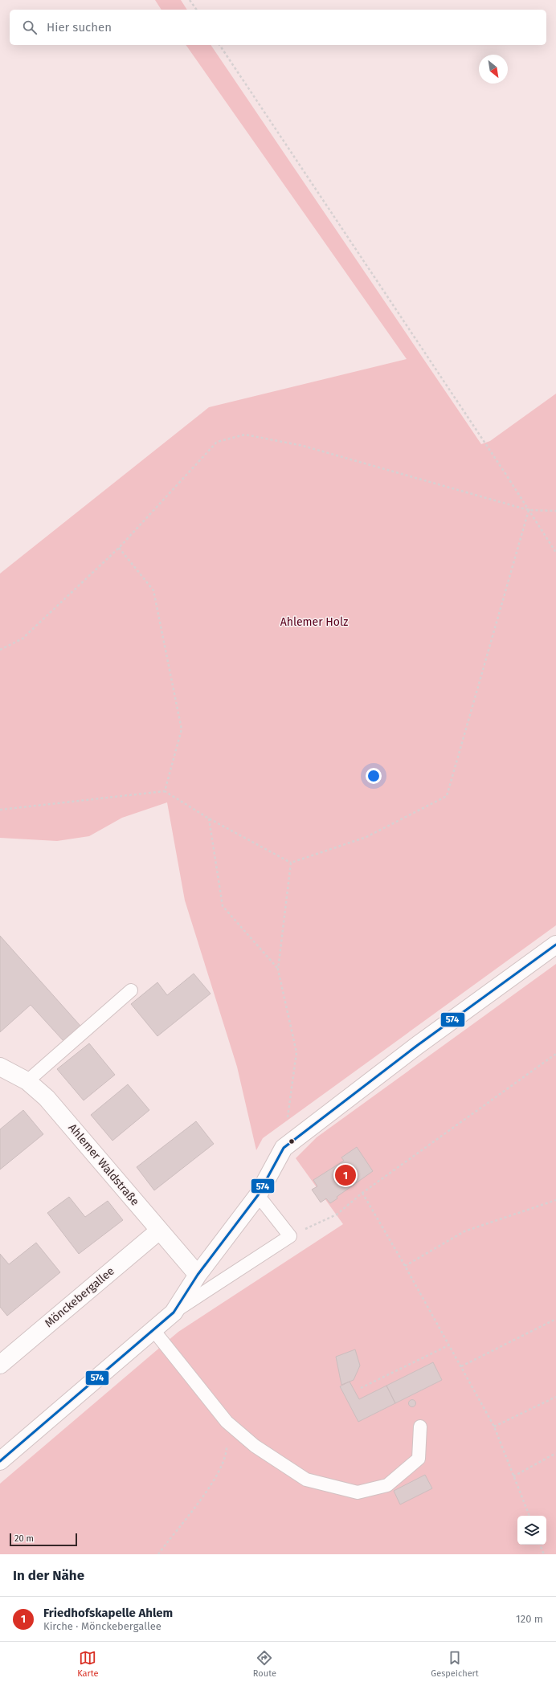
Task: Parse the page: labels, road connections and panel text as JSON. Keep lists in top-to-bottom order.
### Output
{
  "streets": {
    "street": ["Ahlemer Waldstraße", "Mönckebergallee"]
  },
  "crossings": [
    ["Ahlemer Waldstraße", "Mönckebergallee"]
  ],
  "parks": ["Ahlemer Holz"],
  "lines": ["transit line 574"],
  "scale_bar": "20 m",
  "north": "bottom right",
  "page": {
    "search": "Hier suchen",
    "pins": "1",
    "scale": "20 m",
    "heading": "In der Nähe",
    "list": [
      {
        "mark": "1",
        "name": "Friedhofskapelle Ahlem",
        "note": "Kirche · Mönckebergallee",
        "value": "120 m"
      }
    ],
    "nav": ["Karte", "Route", "Gespeichert"]
  }
}
